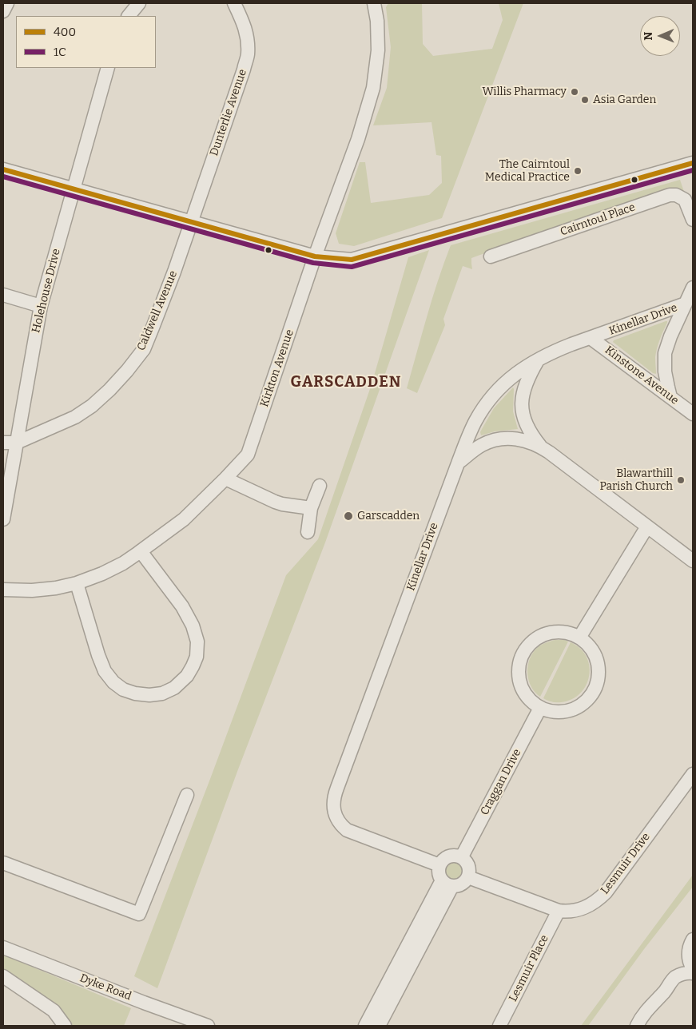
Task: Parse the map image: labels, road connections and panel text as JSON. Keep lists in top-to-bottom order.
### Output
{
  "streets": {
    "street": [
      "Dunterlie Avenue",
      "Cairntoul Place",
      "Holehouse Drive",
      "Caldwell Avenue",
      "Kinellar Drive",
      "Kirkton Avenue",
      "Kinstone Avenue",
      "Craggan Drive",
      "Lesmuir Drive",
      "Lesmuir Place",
      "Dyke Road"
    ]
  },
  "crossings": [
    ["Dunterlie Avenue", "Caldwell Avenue"],
    ["Holehouse Drive", "Caldwell Avenue"],
    ["Kinellar Drive", "Kinstone Avenue"],
    ["Kinellar Drive", "Craggan Drive"],
    ["Kinellar Drive", "Lesmuir Drive"],
    ["Craggan Drive", "Lesmuir Drive"],
    ["Lesmuir Drive", "Lesmuir Place"]
  ],
  "districts": ["GARSCADDEN"],
  "places": [
    "Willis Pharmacy",
    "Asia Garden",
    "The Cairntoul Medical Practice",
    "Blawarthill Parish Church",
    "Garscadden"
  ],
  "lines": ["transit line 400", "transit line 1C"],
  "legend": ["400", "1C"],
  "north": "left"
}
